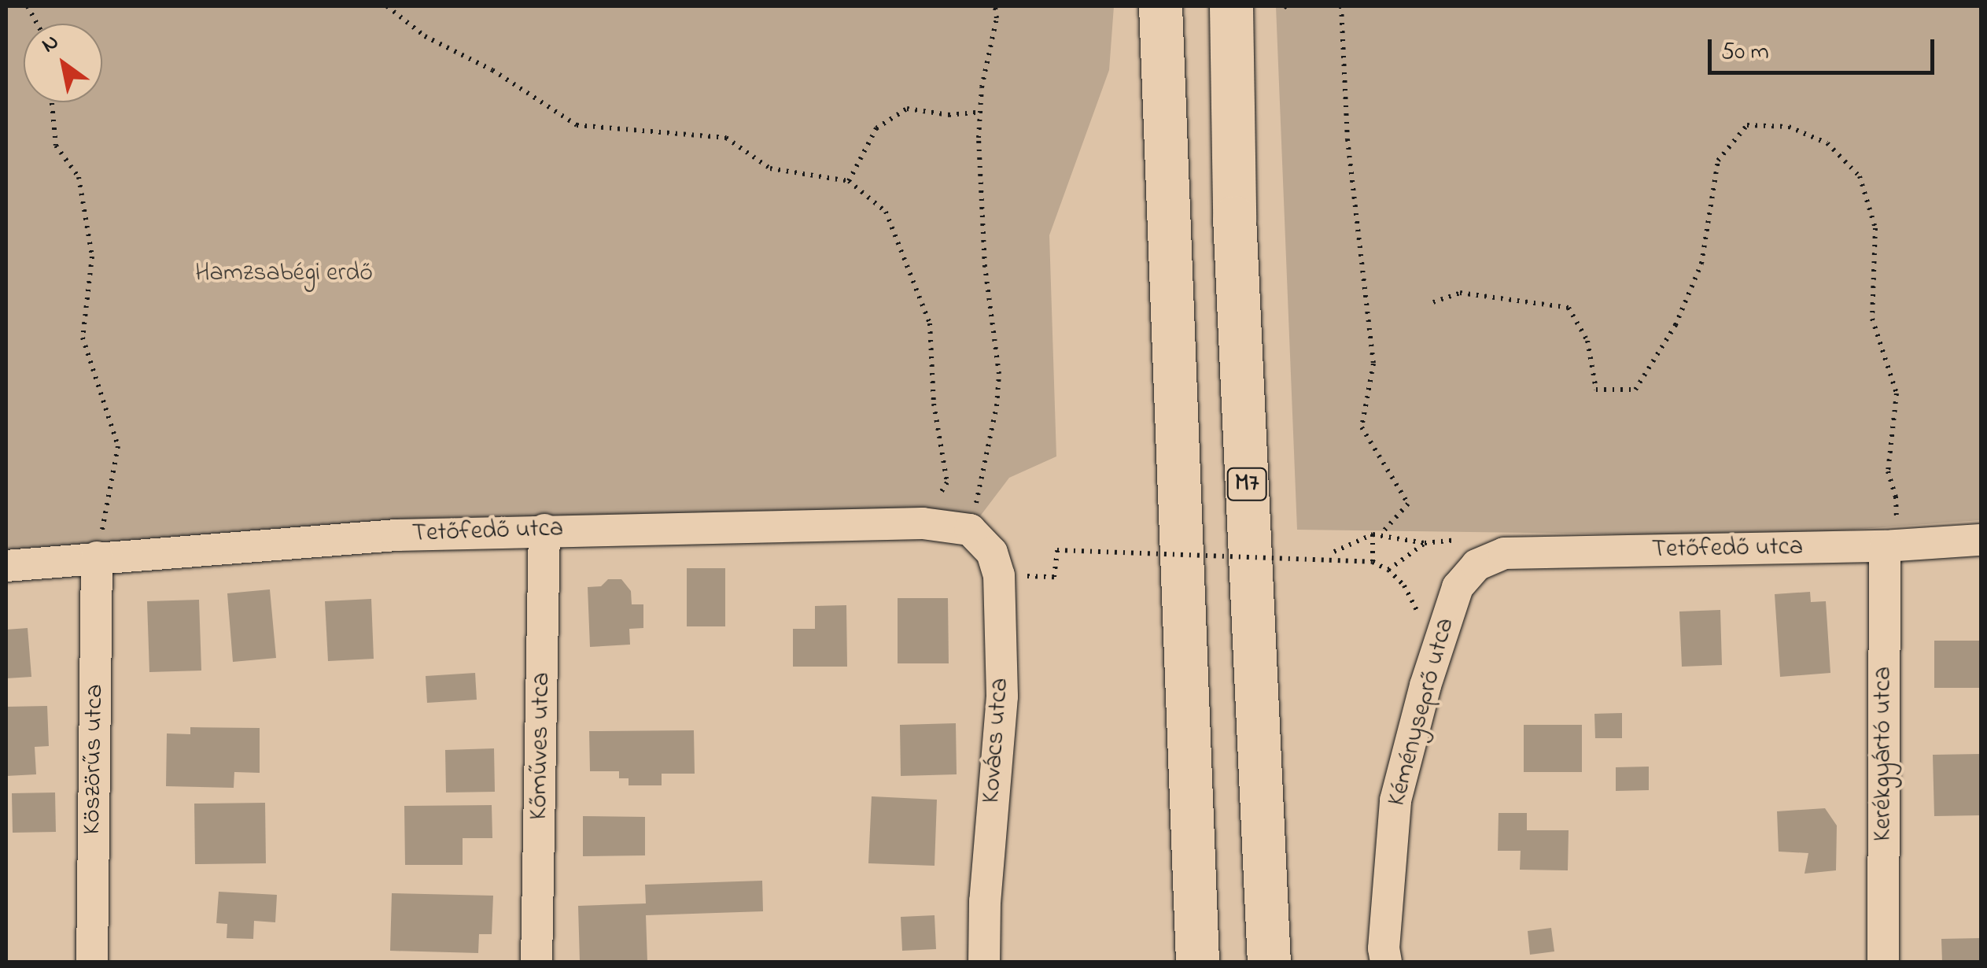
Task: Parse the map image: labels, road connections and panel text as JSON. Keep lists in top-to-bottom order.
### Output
{
  "streets": {
    "highway": ["M7"],
    "street": [
      "Tetőfedő utca",
      "Kéményseprő utca",
      "Kovács utca",
      "Kőműves utca",
      "Kerékgyártó utca",
      "Köszörűs utca"
    ]
  },
  "crossings": [
    ["Tetőfedő utca", "Kéményseprő utca"],
    ["Tetőfedő utca", "Kovács utca"],
    ["Tetőfedő utca", "Kőműves utca"],
    ["Tetőfedő utca", "Kerékgyártó utca"],
    ["Tetőfedő utca", "Köszörűs utca"]
  ],
  "parks": ["Hamzsabégi erdő"],
  "scale_bar": "50 m",
  "north": "top left"
}
